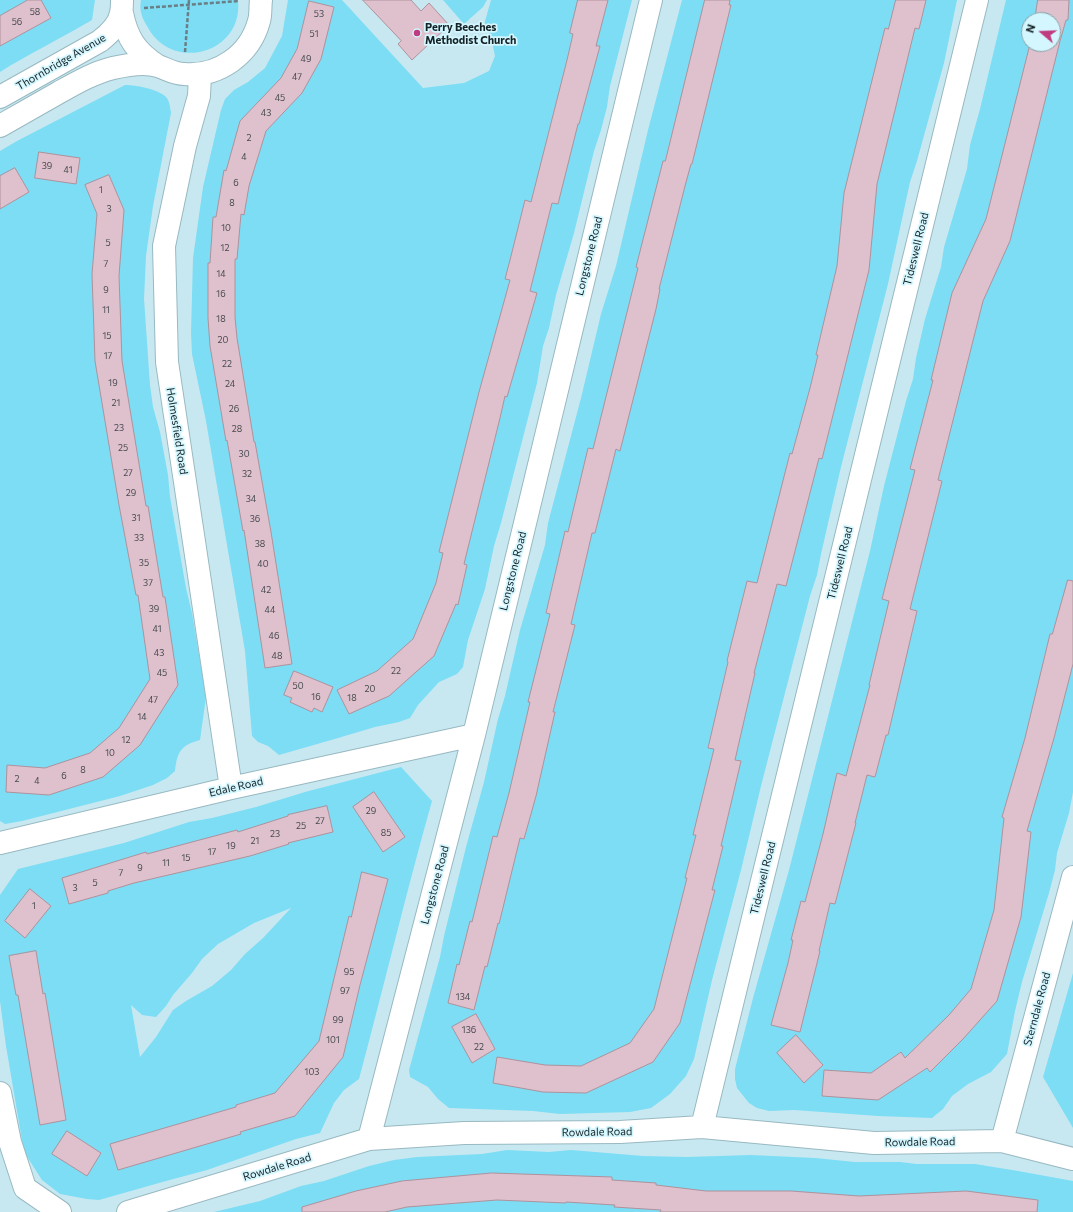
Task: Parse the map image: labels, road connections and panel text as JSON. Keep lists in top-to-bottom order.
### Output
{
  "streets": {
    "street": [
      "Thornbridge Avenue",
      "Tideswell Road",
      "Longstone Road",
      "Holmesfield Road",
      "Edale Road",
      "Sterndale Road",
      "Rowdale Road"
    ]
  },
  "crossings": [
    ["Tideswell Road", "Rowdale Road"],
    ["Longstone Road", "Edale Road"],
    ["Longstone Road", "Rowdale Road"],
    ["Holmesfield Road", "Edale Road"],
    ["Sterndale Road", "Rowdale Road"]
  ],
  "places": ["Perry Beeches Methodist Church"],
  "house_numbers": [
    "58",
    "53",
    "56",
    "51",
    "49",
    "47",
    "45",
    "43",
    "2",
    "4",
    "39",
    "41",
    "6",
    "1",
    "8",
    "3",
    "10",
    "5",
    "12",
    "7",
    "14",
    "9",
    "16",
    "11",
    "18",
    "15",
    "20",
    "17",
    "22",
    "19",
    "24",
    "21",
    "26",
    "23",
    "28",
    "25",
    "30",
    "27",
    "32",
    "29",
    "34",
    "31",
    "36",
    "33",
    "38",
    "35",
    "40",
    "37",
    "42",
    "39",
    "44",
    "41",
    "46",
    "43",
    "48",
    "22",
    "45",
    "50",
    "20",
    "16",
    "18",
    "47",
    "14",
    "12",
    "10",
    "8",
    "6",
    "2",
    "4",
    "29",
    "27",
    "25",
    "85",
    "23",
    "21",
    "19",
    "17",
    "15",
    "11",
    "9",
    "7",
    "5",
    "3",
    "1",
    "95",
    "97",
    "134",
    "99",
    "136",
    "101",
    "22",
    "103"
  ],
  "north": "left"
}
